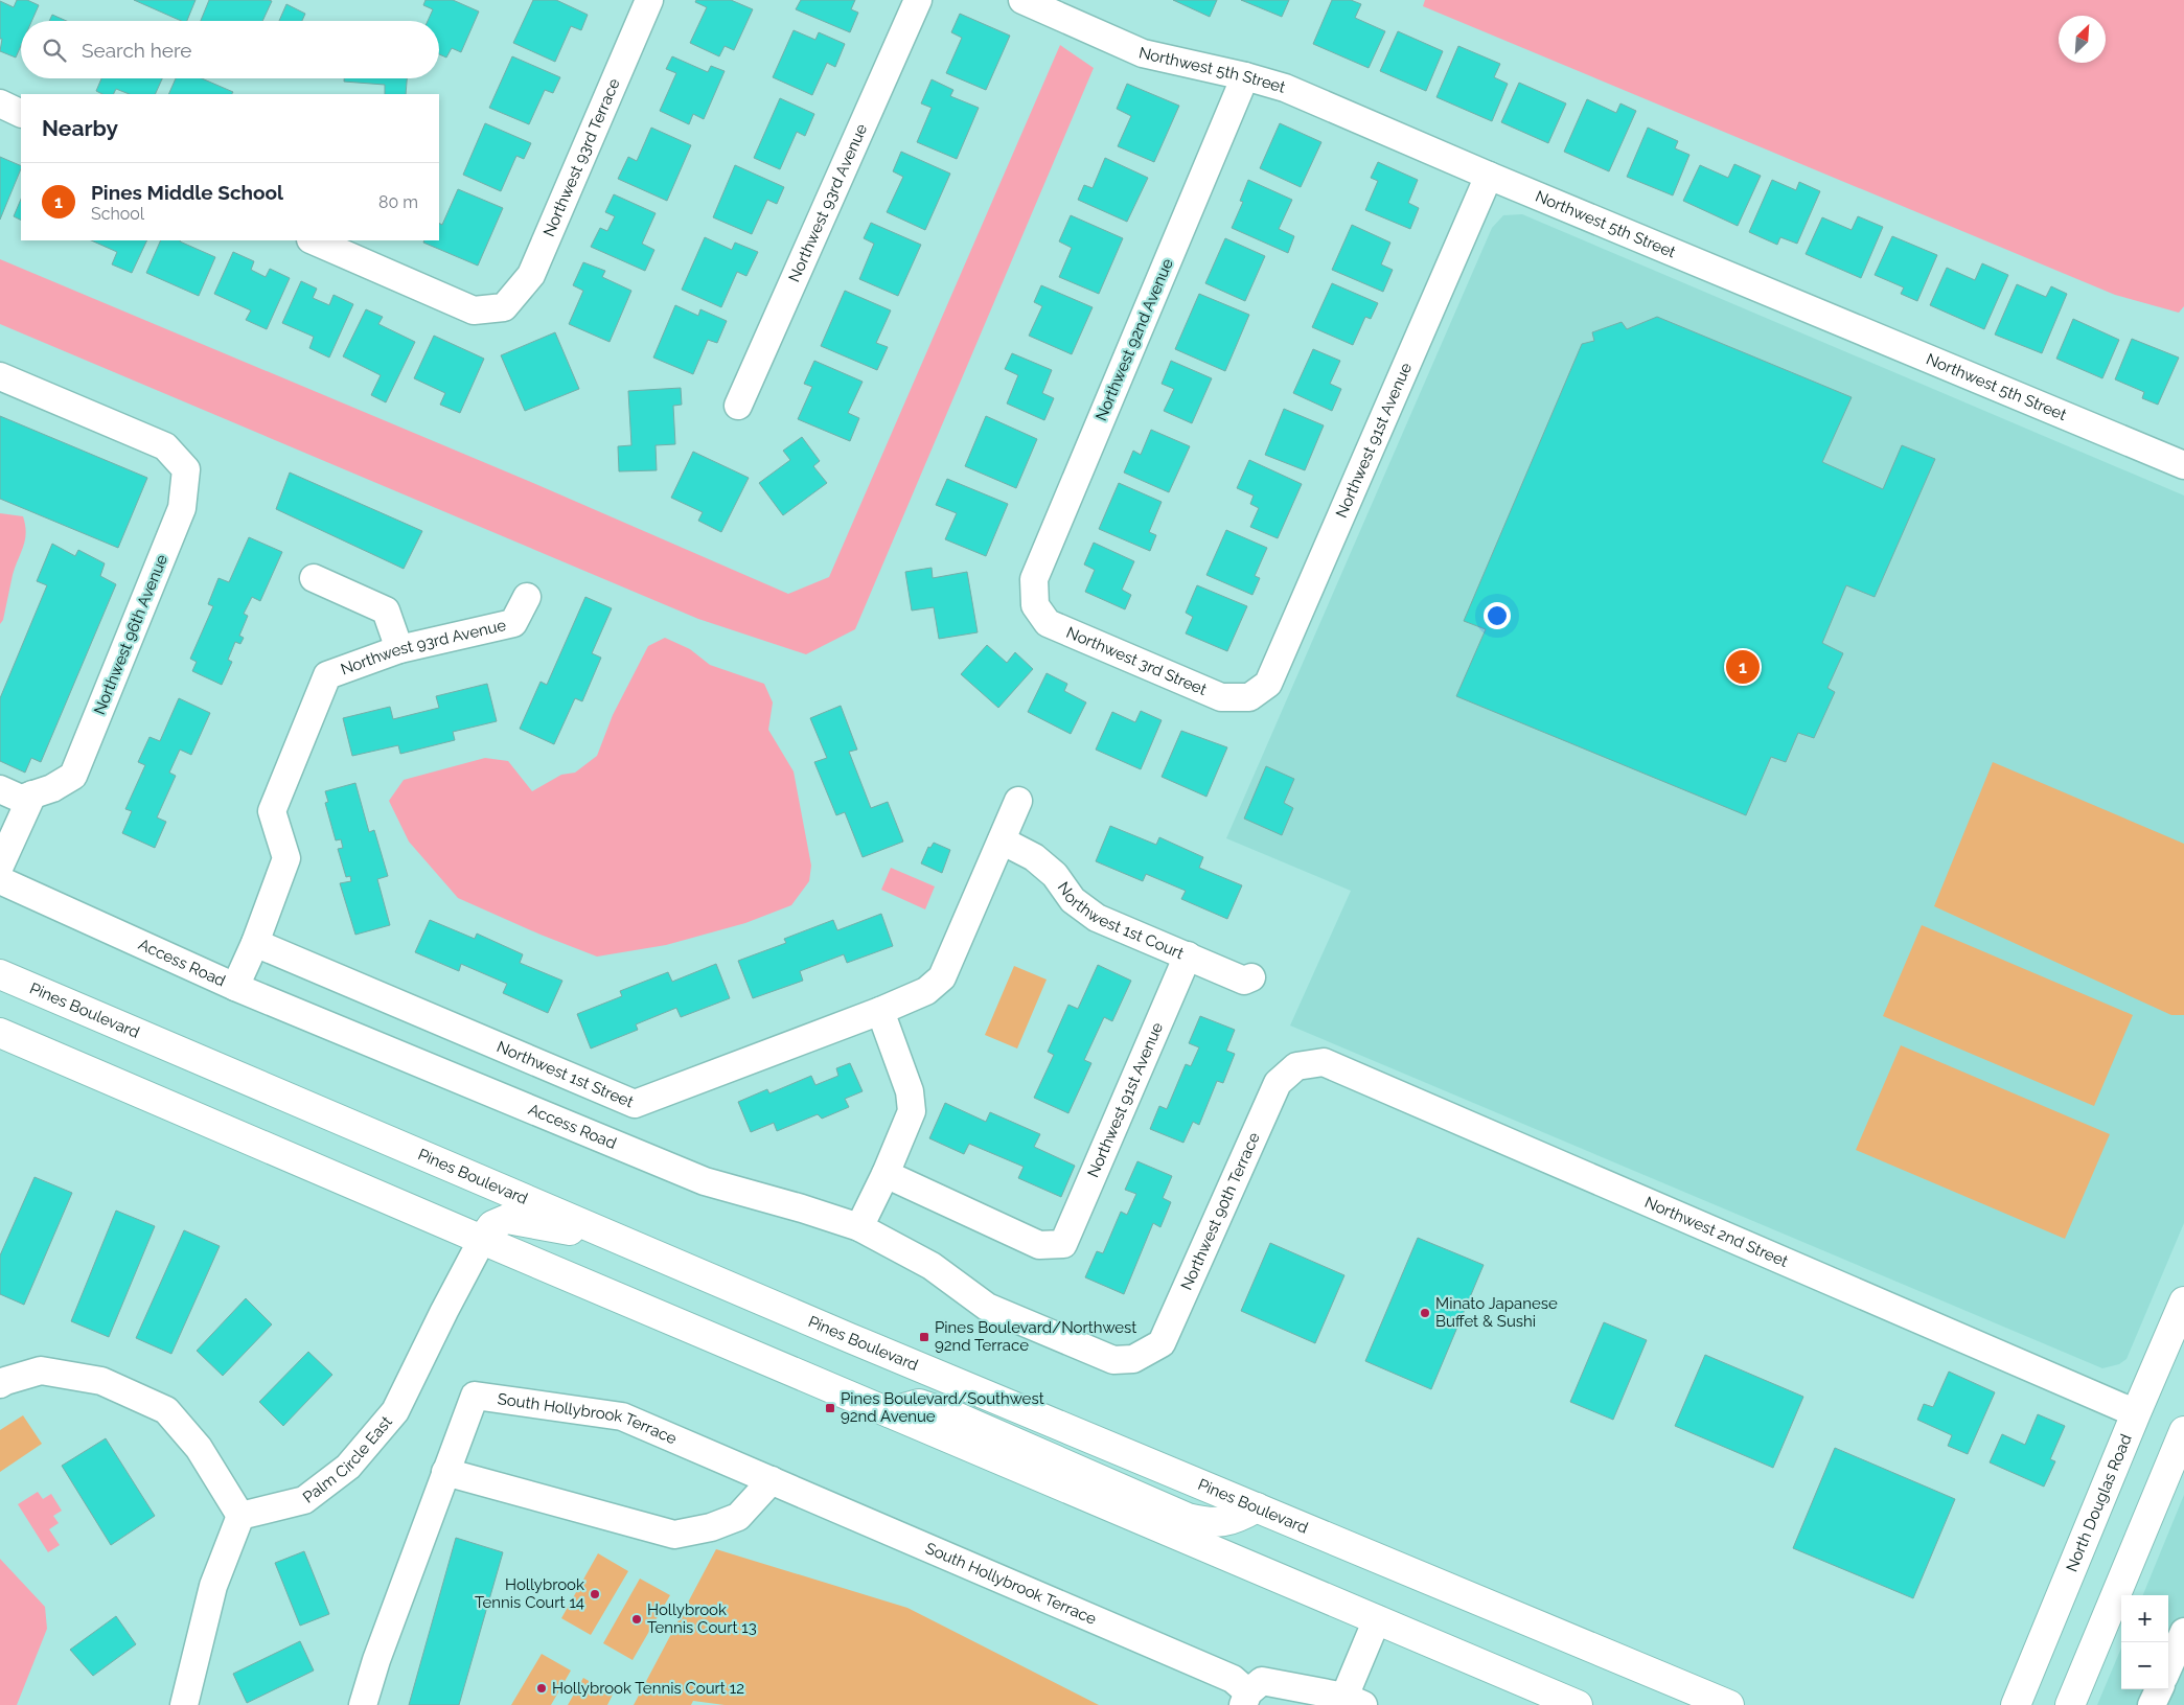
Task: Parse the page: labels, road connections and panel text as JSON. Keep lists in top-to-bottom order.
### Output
{
  "streets": {
    "main road": ["Pines Boulevard", "North Douglas Road"],
    "street": [
      "Northwest 5th Street",
      "Northwest 93rd Terrace",
      "Northwest 93rd Avenue",
      "Northwest 92nd Avenue",
      "Northwest 91st Avenue",
      "Northwest 96th Avenue",
      "Northwest 3rd Street",
      "Northwest 1st Court",
      "Access Road",
      "Northwest 1st Street",
      "Northwest 90th Terrace",
      "Northwest 2nd Street",
      "South Hollybrook Terrace",
      "Palm Circle East"
    ]
  },
  "crossings": [
    ["Northwest 5th Street", "Northwest 92nd Avenue"],
    ["Northwest 5th Street", "Northwest 91st Avenue"],
    ["Northwest 93rd Avenue", "Access Road"],
    ["Northwest 93rd Avenue", "Northwest 1st Street"],
    ["Northwest 92nd Avenue", "Northwest 3rd Street"],
    ["Northwest 91st Avenue", "Northwest 3rd Street"],
    ["Northwest 91st Avenue", "Northwest 1st Court"],
    ["Access Road", "Northwest 90th Terrace"],
    ["Northwest 90th Terrace", "Northwest 2nd Street"],
    ["Northwest 2nd Street", "North Douglas Road"]
  ],
  "places": {
    "other": [
      "Minato Japanese Buffet & Sushi",
      "Hollybrook Tennis Court 14",
      "Hollybrook Tennis Court 13",
      "Hollybrook Tennis Court 12"
    ],
    "transit": ["Pines Boulevard/Northwest 92nd Terrace", "Pines Boulevard/Southwest 92nd Avenue"]
  },
  "north": "top right",
  "page": {
    "search": "Search here",
    "heading": "Nearby",
    "list": [
      {
        "mark": "1",
        "name": "Pines Middle School",
        "note": "School",
        "value": "80 m"
      }
    ],
    "pins": "1",
    "map_buttons": ["+", "−"]
  }
}
